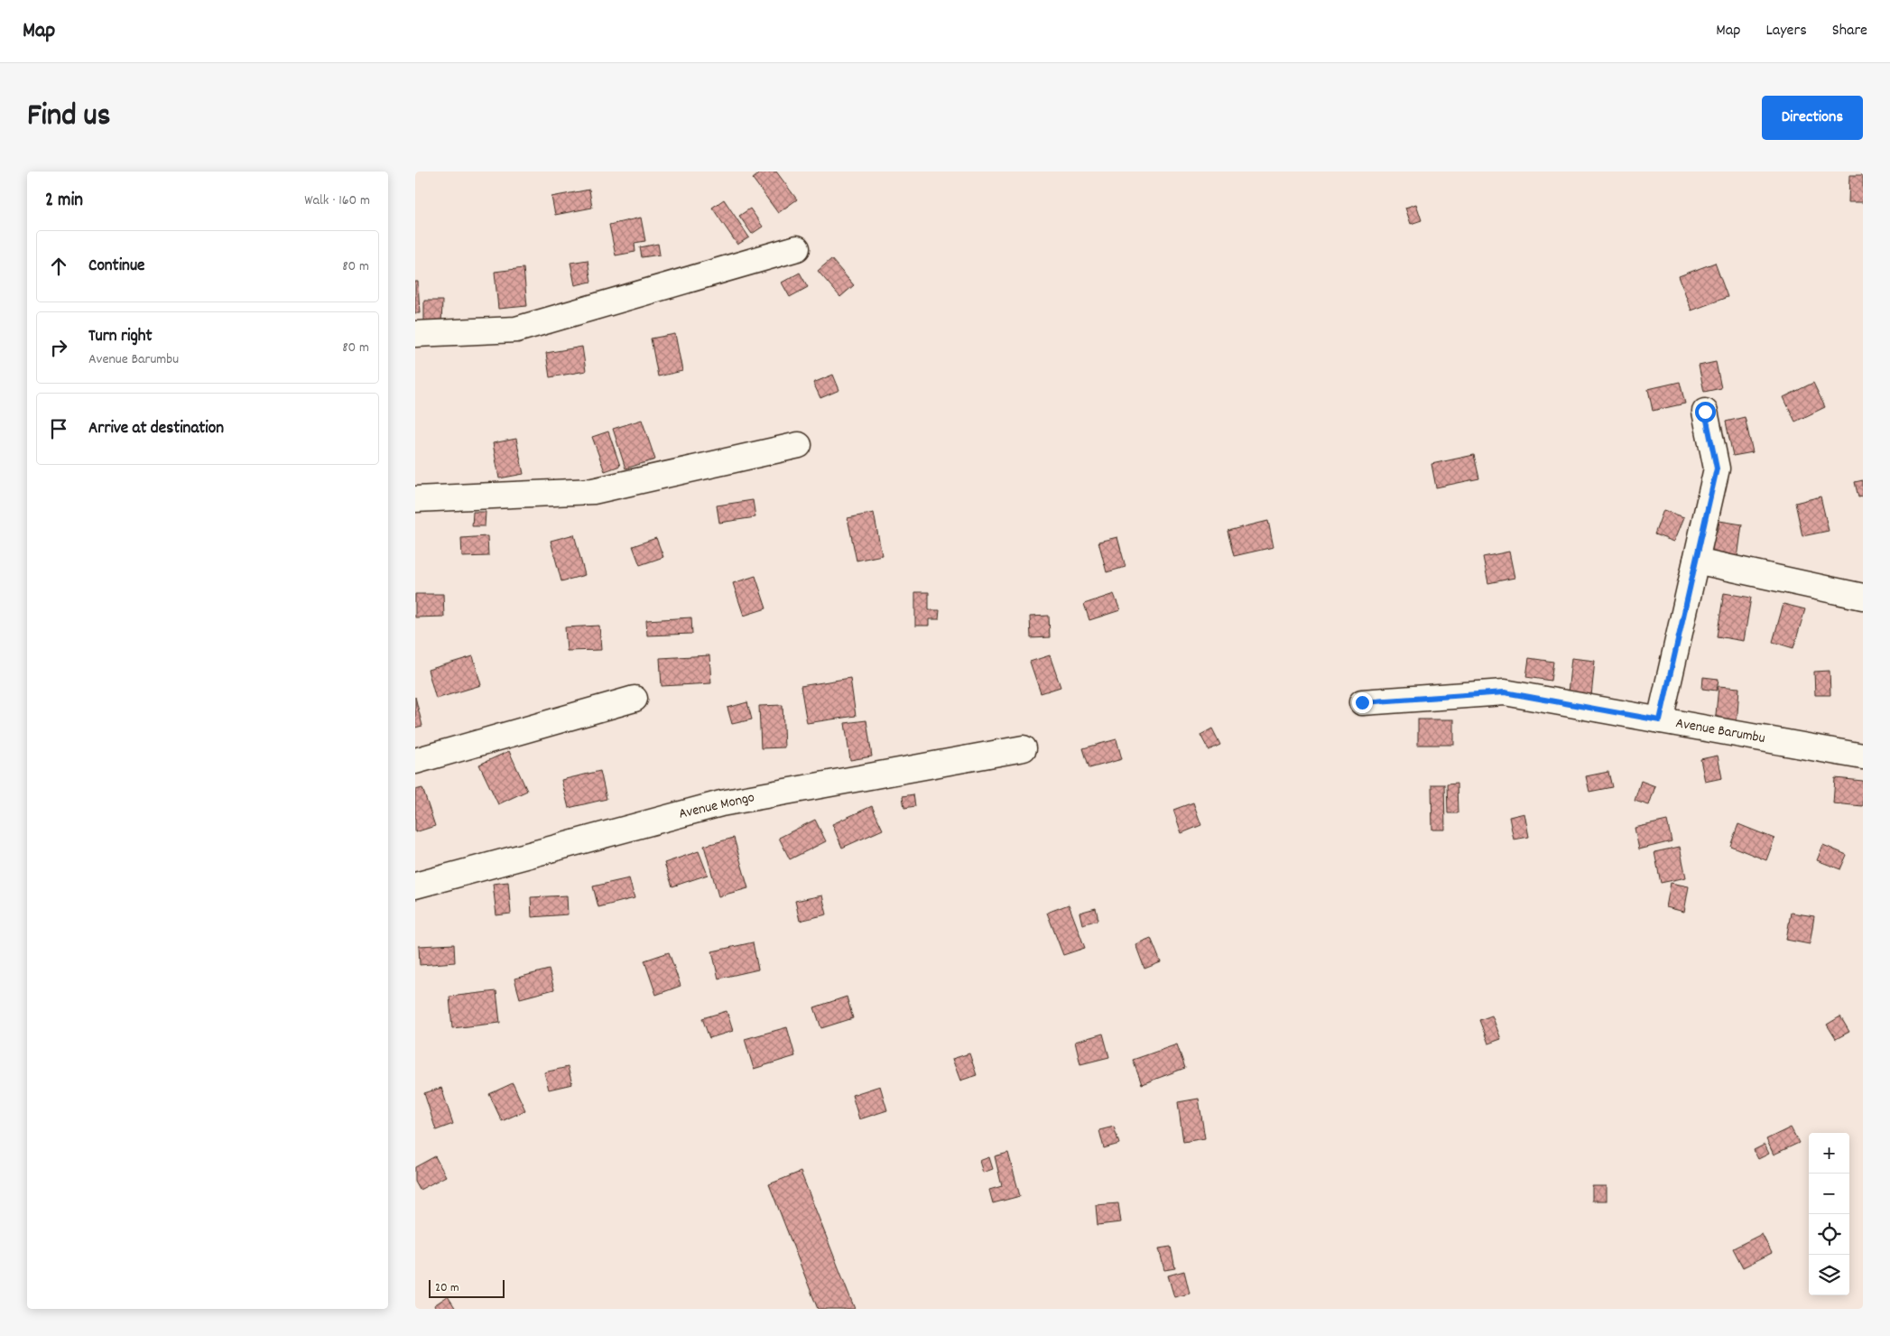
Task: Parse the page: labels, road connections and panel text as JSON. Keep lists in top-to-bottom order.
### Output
{
  "streets": {
    "street": ["Avenue Barumbu", "Avenue Mongo"]
  },
  "scale_bar": "20 m",
  "page": {
    "header": "Map",
    "nav": ["Map", "Layers", "Share"],
    "title": "Find us",
    "buttons": "Directions",
    "heading": ["2 min", "Walk · 160 m"],
    "list": [
      ["Continue", "80 m"],
      ["Turn right", "Avenue Barumbu", "80 m"],
      "Arrive at destination"
    ],
    "map_buttons": ["+", "−"],
    "scale": "20 m"
  }
}
